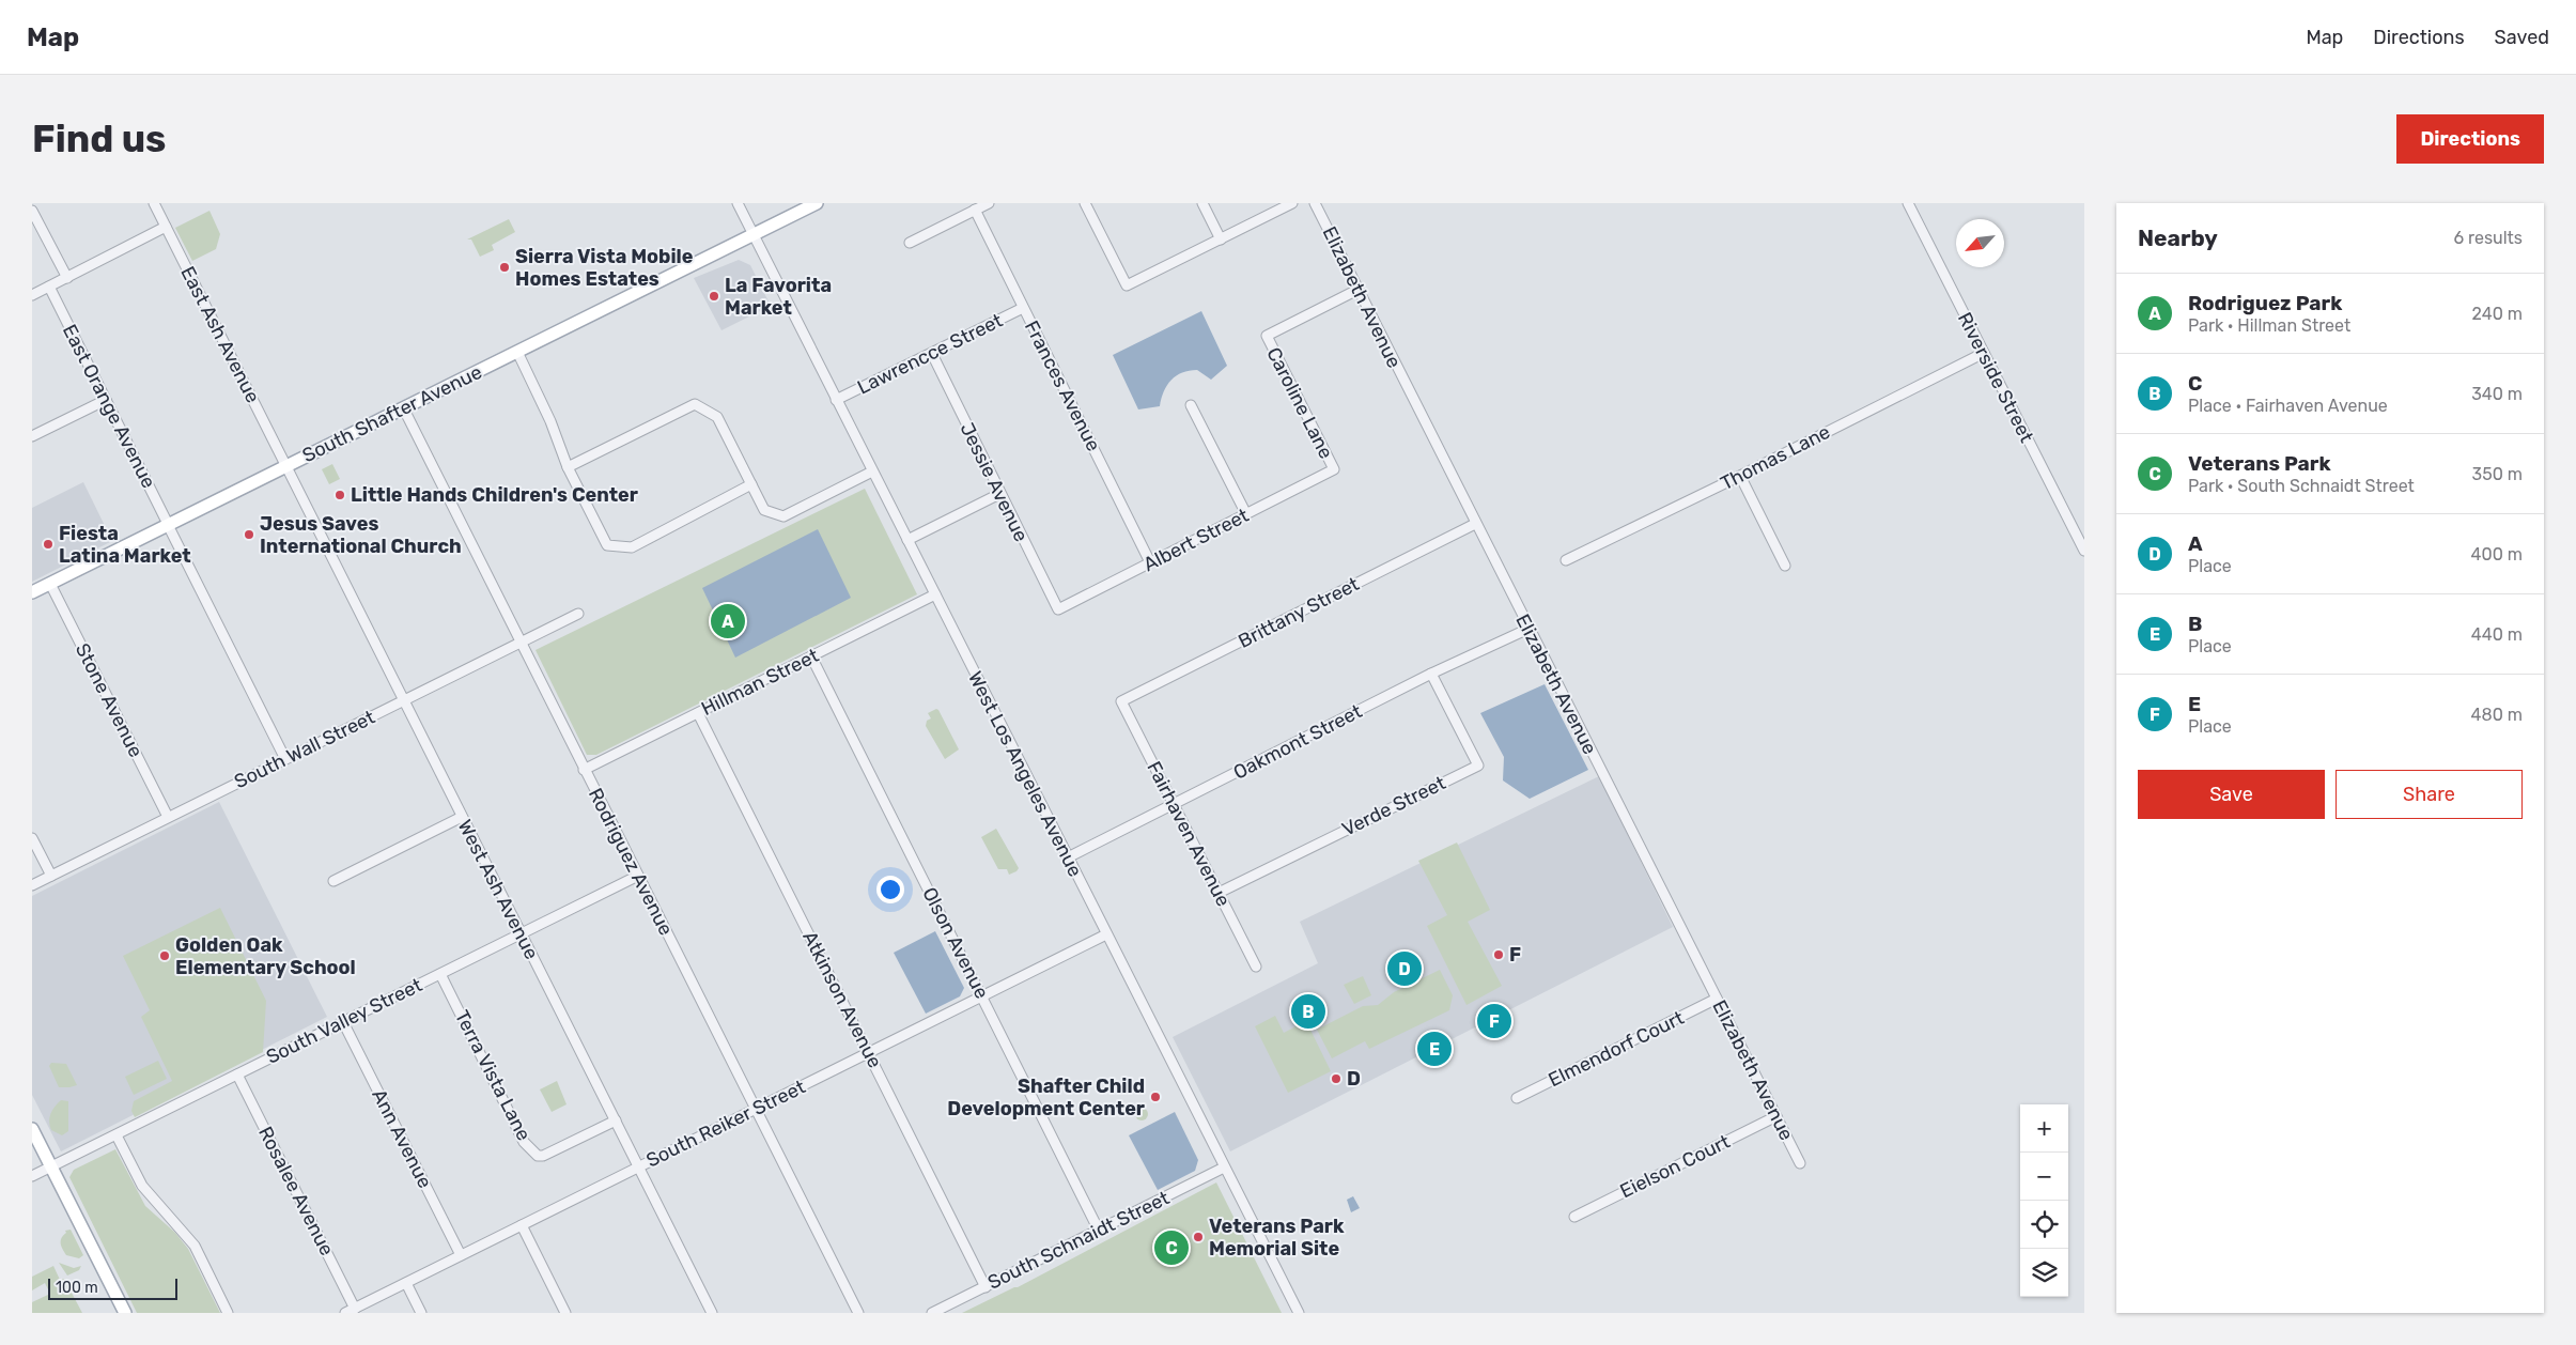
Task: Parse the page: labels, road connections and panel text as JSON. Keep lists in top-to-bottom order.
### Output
{
  "streets": {
    "main road": ["South Shafter Avenue"],
    "street": [
      "Elizabeth Avenue",
      "East Ash Avenue",
      "Lawrencce Street",
      "Riverside Street",
      "Frances Avenue",
      "Caroline Lane",
      "East Orange Avenue",
      "Thomas Lane",
      "Jessie Avenue",
      "Albert Street",
      "Brittany Street",
      "Hillman Street",
      "Stone Avenue",
      "Oakmont Street",
      "South Wall Street",
      "West Los Angeles Avenue",
      "Verde Street",
      "Fairhaven Avenue",
      "Rodriguez Avenue",
      "West Ash Avenue",
      "Olson Avenue",
      "Atkinson Avenue",
      "South Valley Street",
      "Elmendorf Court",
      "Terra Vista Lane",
      "South Reiker Street",
      "Ann Avenue",
      "Eielson Court",
      "Rosalee Avenue",
      "South Schnaidt Street"
    ]
  },
  "crossings": [
    ["Elizabeth Avenue", "Caroline Lane"],
    ["Elizabeth Avenue", "Brittany Street"],
    ["Elizabeth Avenue", "Oakmont Street"],
    ["Elizabeth Avenue", "Elmendorf Court"],
    ["Elizabeth Avenue", "Eielson Court"],
    ["East Ash Avenue", "South Shafter Avenue"],
    ["East Ash Avenue", "West Ash Avenue"],
    ["Lawrencce Street", "Frances Avenue"],
    ["Lawrencce Street", "Jessie Avenue"],
    ["Lawrencce Street", "West Los Angeles Avenue"],
    ["Riverside Street", "Thomas Lane"],
    ["Frances Avenue", "Albert Street"],
    ["Caroline Lane", "Albert Street"],
    ["East Orange Avenue", "South Shafter Avenue"],
    ["East Orange Avenue", "South Wall Street"],
    ["South Shafter Avenue", "Stone Avenue"],
    ["South Shafter Avenue", "West Los Angeles Avenue"],
    ["South Shafter Avenue", "Rodriguez Avenue"],
    ["South Shafter Avenue", "West Ash Avenue"],
    ["Jessie Avenue", "Albert Street"],
    ["Brittany Street", "Fairhaven Avenue"],
    ["Hillman Street", "West Los Angeles Avenue"],
    ["Hillman Street", "Rodriguez Avenue"],
    ["Hillman Street", "Olson Avenue"],
    ["Hillman Street", "Atkinson Avenue"],
    ["Stone Avenue", "South Wall Street"],
    ["Oakmont Street", "West Los Angeles Avenue"],
    ["Oakmont Street", "Verde Street"],
    ["Oakmont Street", "Fairhaven Avenue"],
    ["South Wall Street", "Rodriguez Avenue"],
    ["South Wall Street", "West Ash Avenue"],
    ["West Los Angeles Avenue", "South Reiker Street"],
    ["West Los Angeles Avenue", "South Schnaidt Street"],
    ["Verde Street", "Fairhaven Avenue"],
    ["Rodriguez Avenue", "South Valley Street"],
    ["Rodriguez Avenue", "South Reiker Street"],
    ["West Ash Avenue", "South Valley Street"],
    ["West Ash Avenue", "Terra Vista Lane"],
    ["West Ash Avenue", "South Reiker Street"],
    ["Olson Avenue", "South Reiker Street"],
    ["Olson Avenue", "South Schnaidt Street"],
    ["Atkinson Avenue", "South Reiker Street"],
    ["Atkinson Avenue", "South Schnaidt Street"],
    ["South Valley Street", "Terra Vista Lane"],
    ["South Valley Street", "Ann Avenue"],
    ["South Valley Street", "Rosalee Avenue"],
    ["South Reiker Street", "Ann Avenue"],
    ["South Reiker Street", "Rosalee Avenue"]
  ],
  "places": [
    "Sierra Vista Mobile Homes Estates",
    "La Favorita Market",
    "Little Hands Children's Center",
    "Jesus Saves International Church",
    "Fiesta Latina Market",
    "F",
    "Golden Oak Elementary School",
    "D",
    "Shafter Child Development Center",
    "Veterans Park Memorial Site"
  ],
  "scale_bar": "100 m",
  "north": "bottom left",
  "page": {
    "header": "Map",
    "nav": ["Map", "Directions", "Saved"],
    "buttons": [
      "Directions",
      ["Save", "Share"]
    ],
    "title": "Find us",
    "heading": ["Nearby", "6 results"],
    "list": [
      {
        "mark": "A",
        "name": "Rodriguez Park",
        "note": "Park · Hillman Street",
        "value": "240 m"
      },
      {
        "mark": "B",
        "name": "C",
        "note": "Place · Fairhaven Avenue",
        "value": "340 m"
      },
      {
        "mark": "C",
        "name": "Veterans Park",
        "note": "Park · South Schnaidt Street",
        "value": "350 m"
      },
      {
        "mark": "D",
        "name": "A",
        "note": "Place",
        "value": "400 m"
      },
      {
        "mark": "E",
        "name": "B",
        "note": "Place",
        "value": "440 m"
      },
      {
        "mark": "F",
        "name": "E",
        "note": "Place",
        "value": "480 m"
      }
    ],
    "pins": [
      "A",
      "D",
      "B",
      "F",
      "E",
      "C"
    ],
    "map_buttons": ["+", "−"],
    "scale": "100 m"
  }
}
